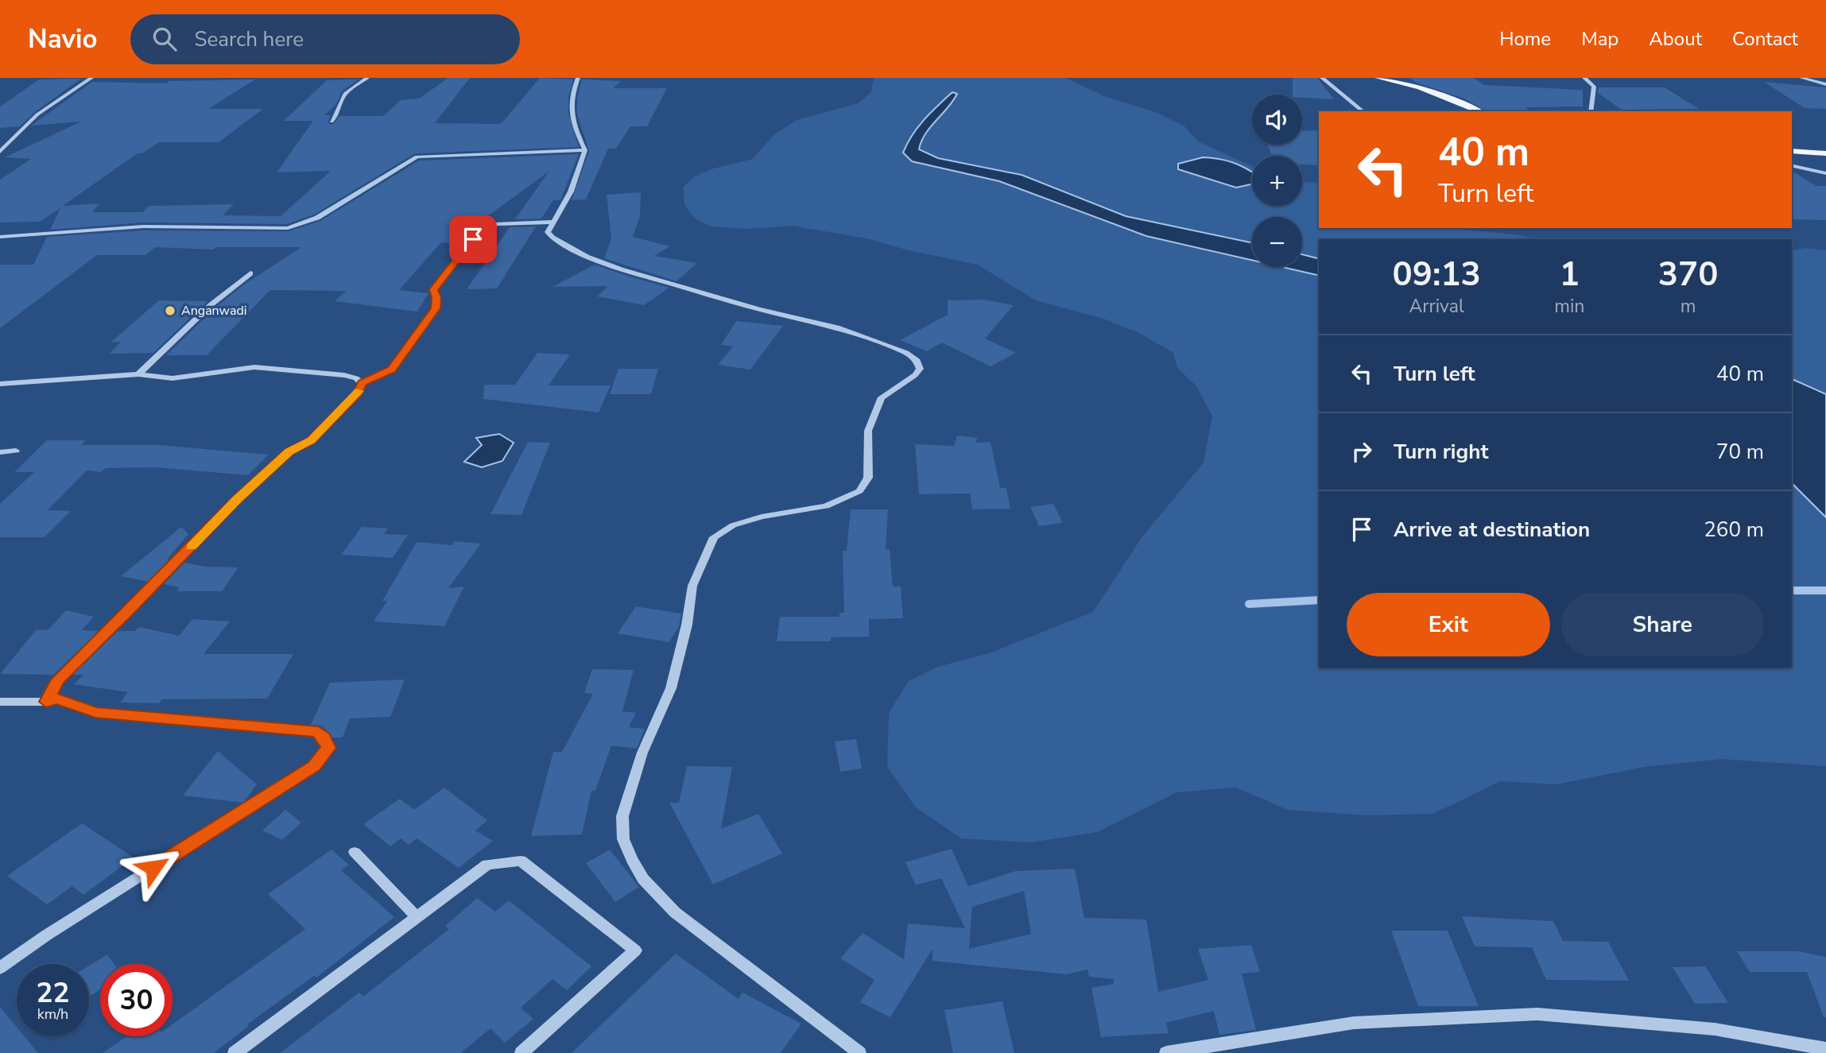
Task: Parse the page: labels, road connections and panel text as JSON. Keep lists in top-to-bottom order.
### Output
{
  "places": ["Anganwadi"],
  "page": {
    "header": "Navio",
    "search": "Search here",
    "nav": [
      "Home",
      "Map",
      "About",
      "Contact"
    ],
    "map_buttons": ["+", "−"],
    "turn": ["40 m", "Turn left"],
    "eta": [
      "09:13",
      "Arrival",
      "1",
      "min",
      "370",
      "m"
    ],
    "list": [
      {
        "name": "Turn left",
        "value": "40 m"
      },
      {
        "name": "Turn right",
        "value": "70 m"
      },
      {
        "name": "Arrive at destination",
        "value": "260 m"
      }
    ],
    "buttons": ["Exit", "Share"],
    "speed": "22 km/h",
    "limit": "30"
  }
}
